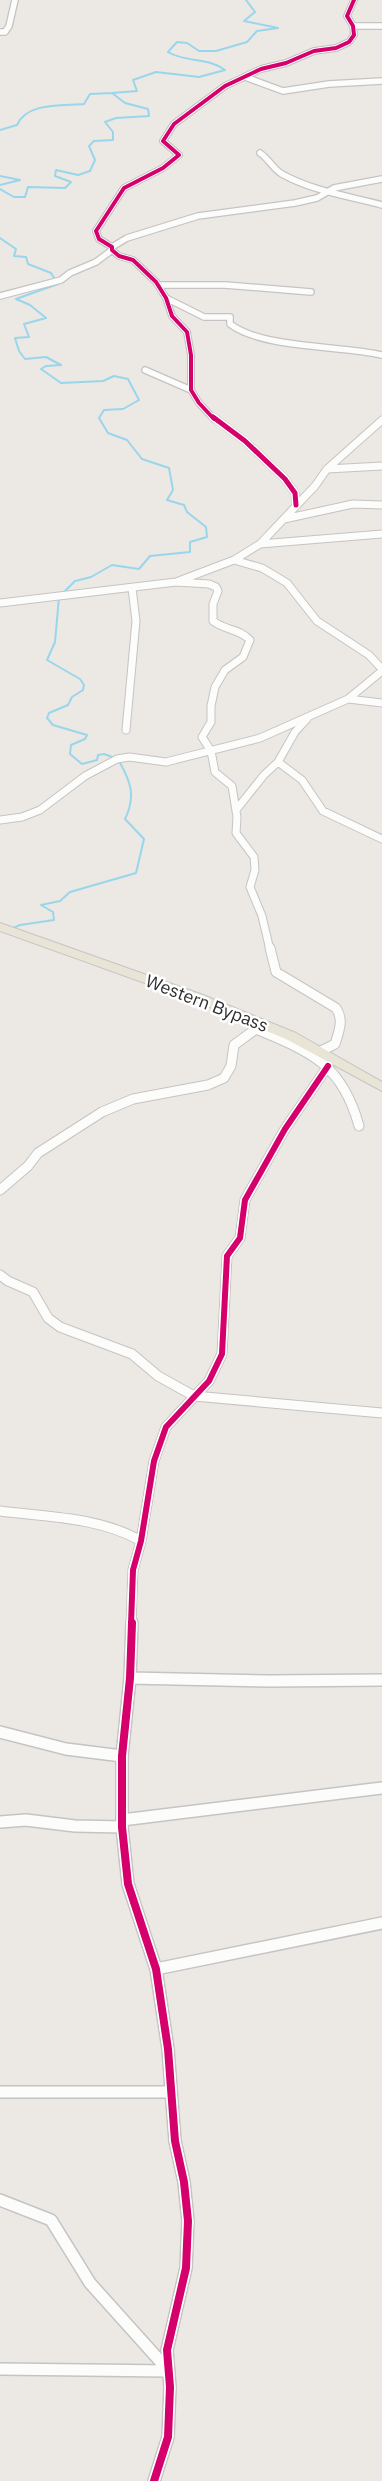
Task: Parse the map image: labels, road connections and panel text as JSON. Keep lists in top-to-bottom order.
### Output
{
  "streets": {
    "main road": ["Western Bypass"]
  }
}
